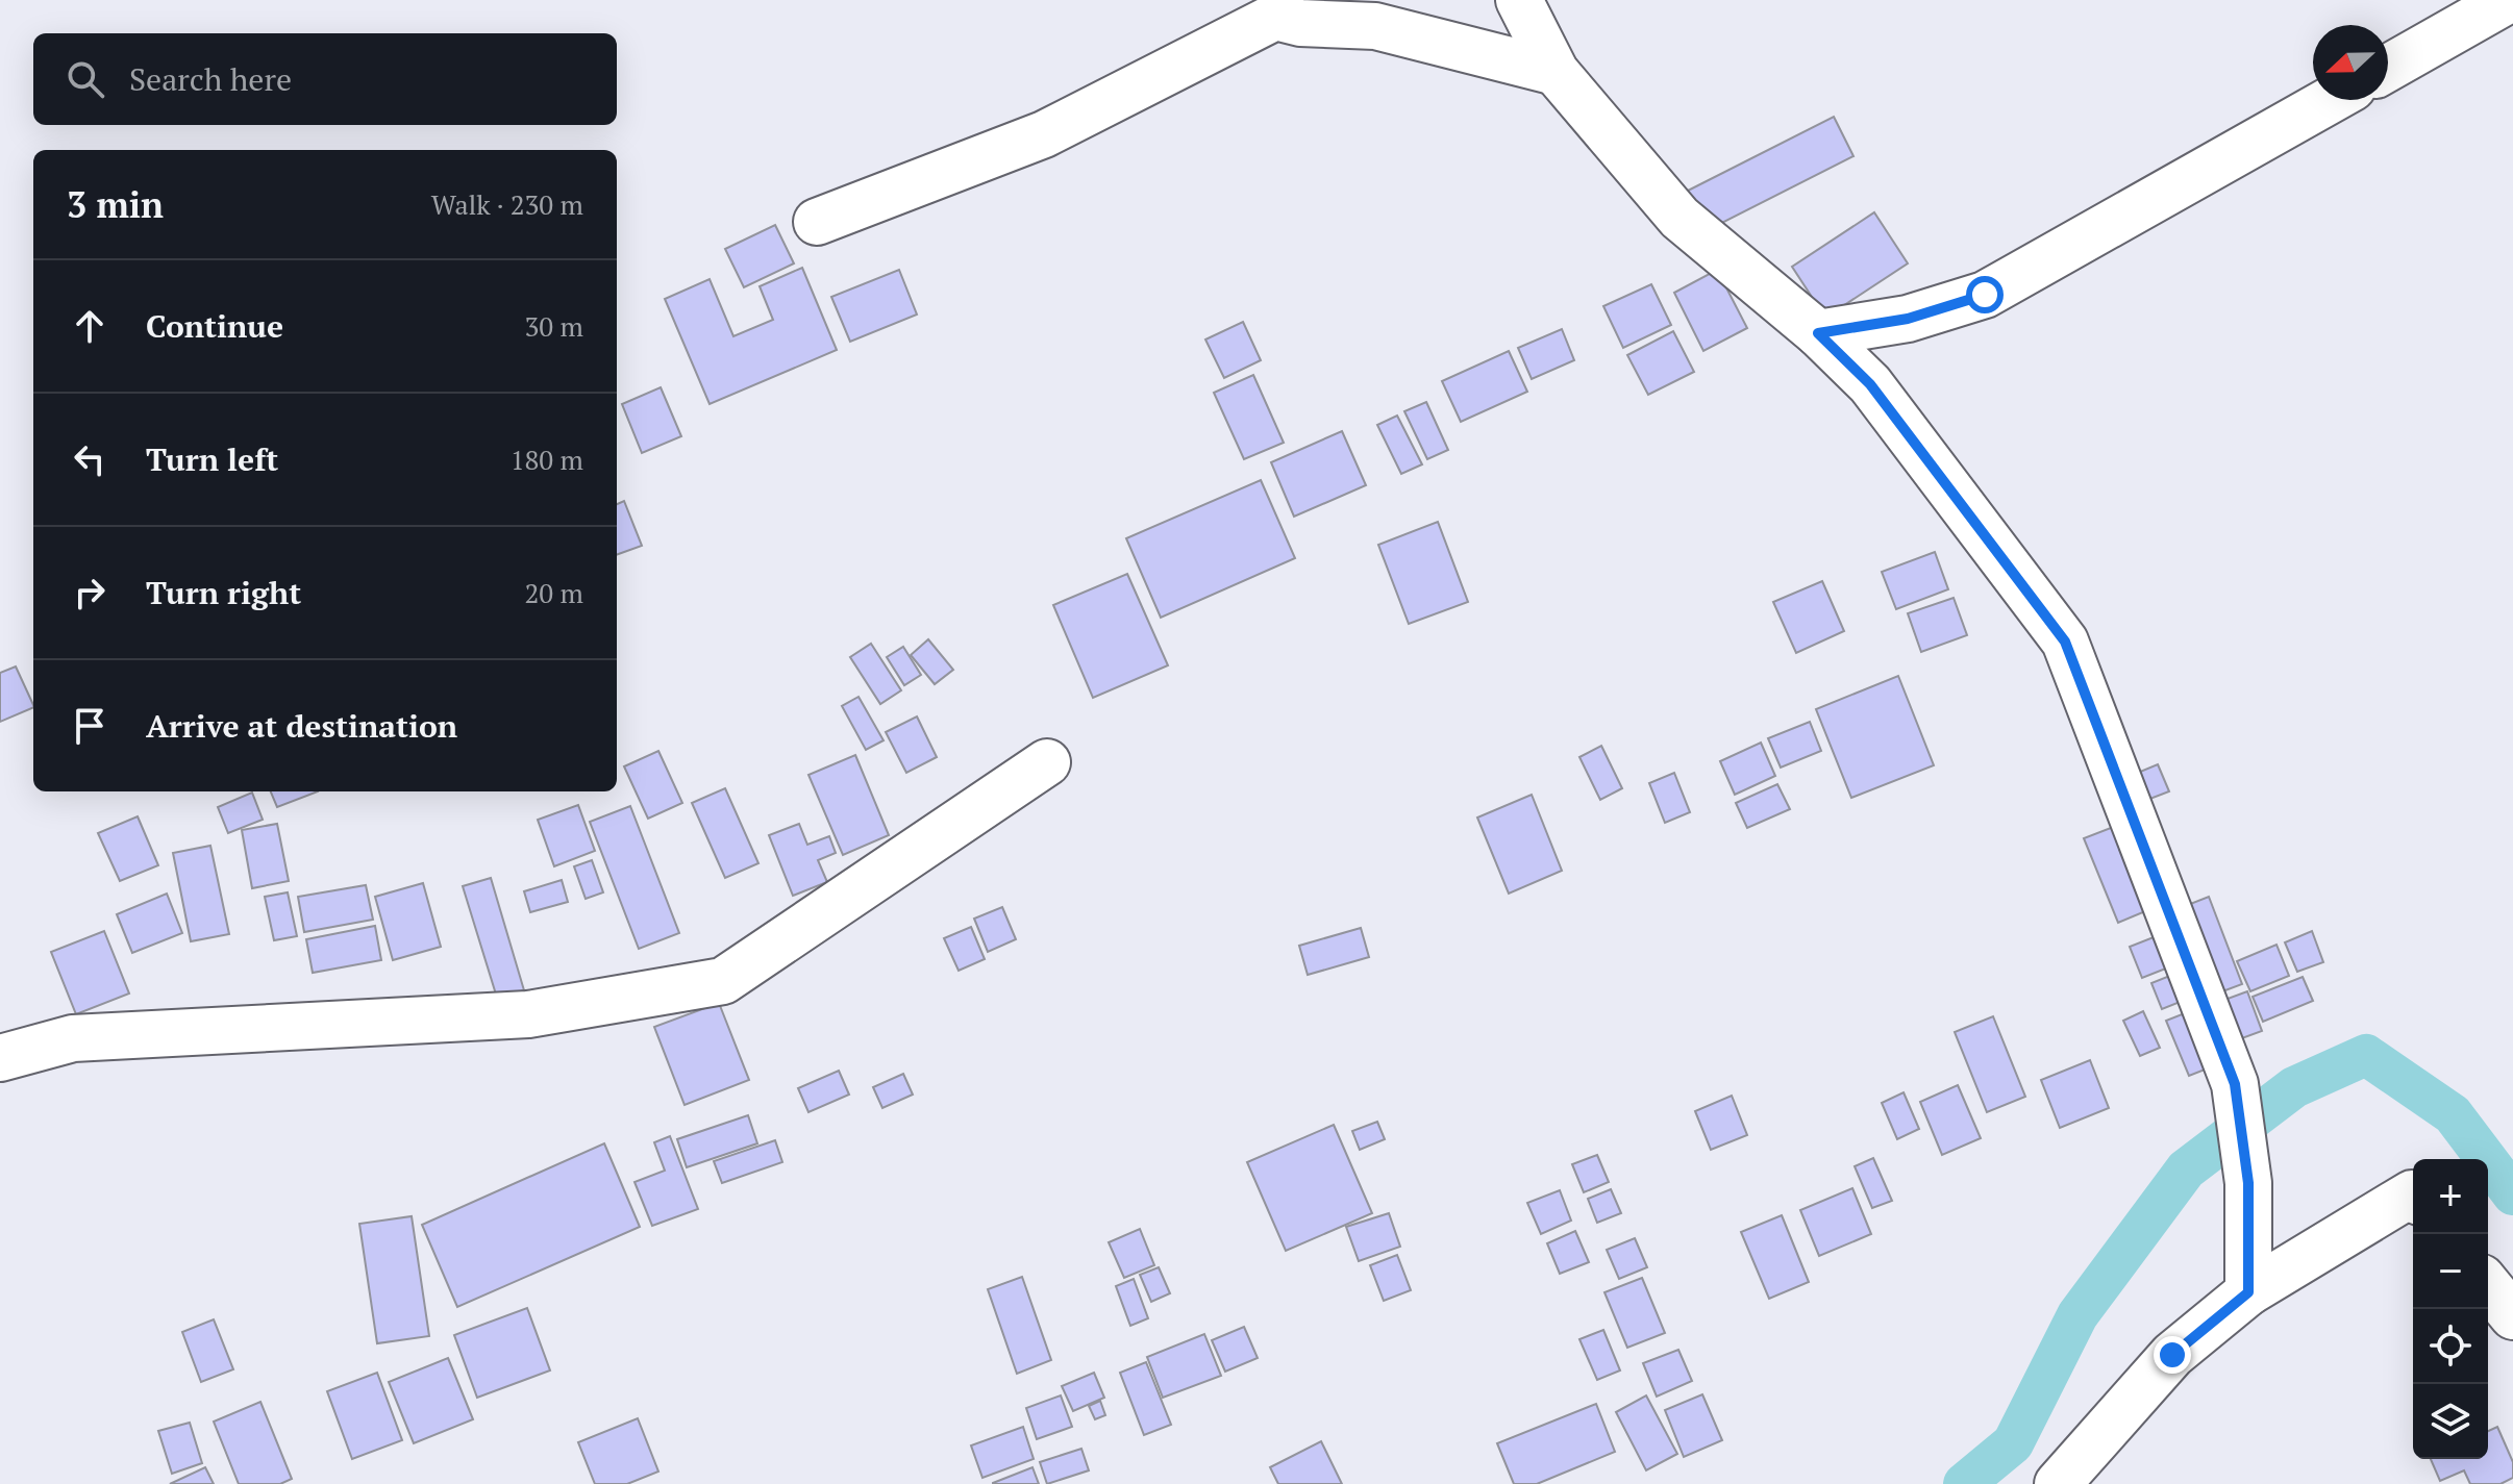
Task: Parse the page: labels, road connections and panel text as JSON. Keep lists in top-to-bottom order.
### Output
{
  "north": "left",
  "page": {
    "search": "Search here",
    "heading": ["3 min", "Walk · 230 m"],
    "list": [
      ["Continue", "30 m"],
      ["Turn left", "180 m"],
      ["Turn right", "20 m"],
      "Arrive at destination"
    ],
    "map_buttons": ["+", "−"]
  }
}
